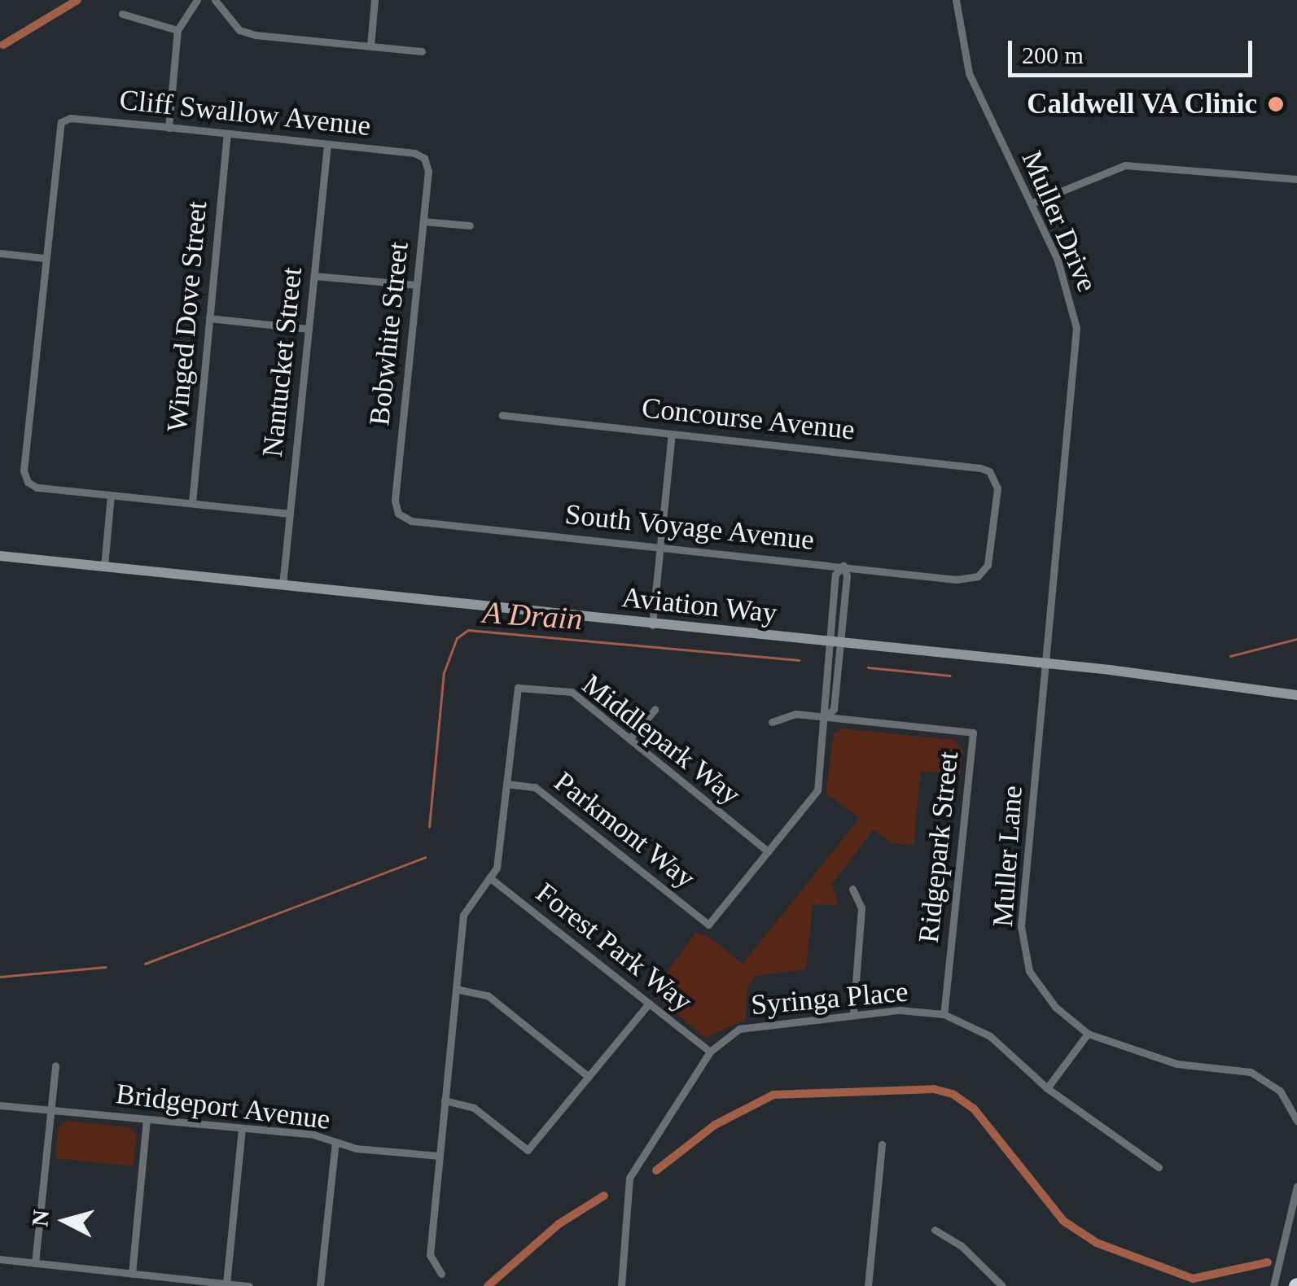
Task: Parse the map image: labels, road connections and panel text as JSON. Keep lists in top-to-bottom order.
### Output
{
  "streets": {
    "street": [
      "Cliff Swallow Avenue",
      "Muller Drive",
      "Winged Dove Street",
      "Bobwhite Street",
      "Nantucket Street",
      "Concourse Avenue",
      "South Voyage Avenue",
      "Aviation Way",
      "Middlepark Way",
      "Parkmont Way",
      "Ridgepark Street",
      "Muller Lane",
      "Forest Park Way",
      "Syringa Place",
      "Bridgeport Avenue"
    ]
  },
  "crossings": [
    ["Cliff Swallow Avenue", "Winged Dove Street"],
    ["Cliff Swallow Avenue", "Bobwhite Street"],
    ["Cliff Swallow Avenue", "Nantucket Street"],
    ["Muller Drive", "Aviation Way"],
    ["Muller Drive", "Muller Lane"],
    ["Bobwhite Street", "South Voyage Avenue"],
    ["Nantucket Street", "Aviation Way"],
    ["Concourse Avenue", "South Voyage Avenue"],
    ["Aviation Way", "Muller Lane"],
    ["Middlepark Way", "Parkmont Way"],
    ["Ridgepark Street", "Syringa Place"],
    ["Forest Park Way", "Syringa Place"]
  ],
  "water": ["A Drain"],
  "places": ["Caldwell VA Clinic"],
  "scale_bar": "200 m",
  "north": "left"
}
